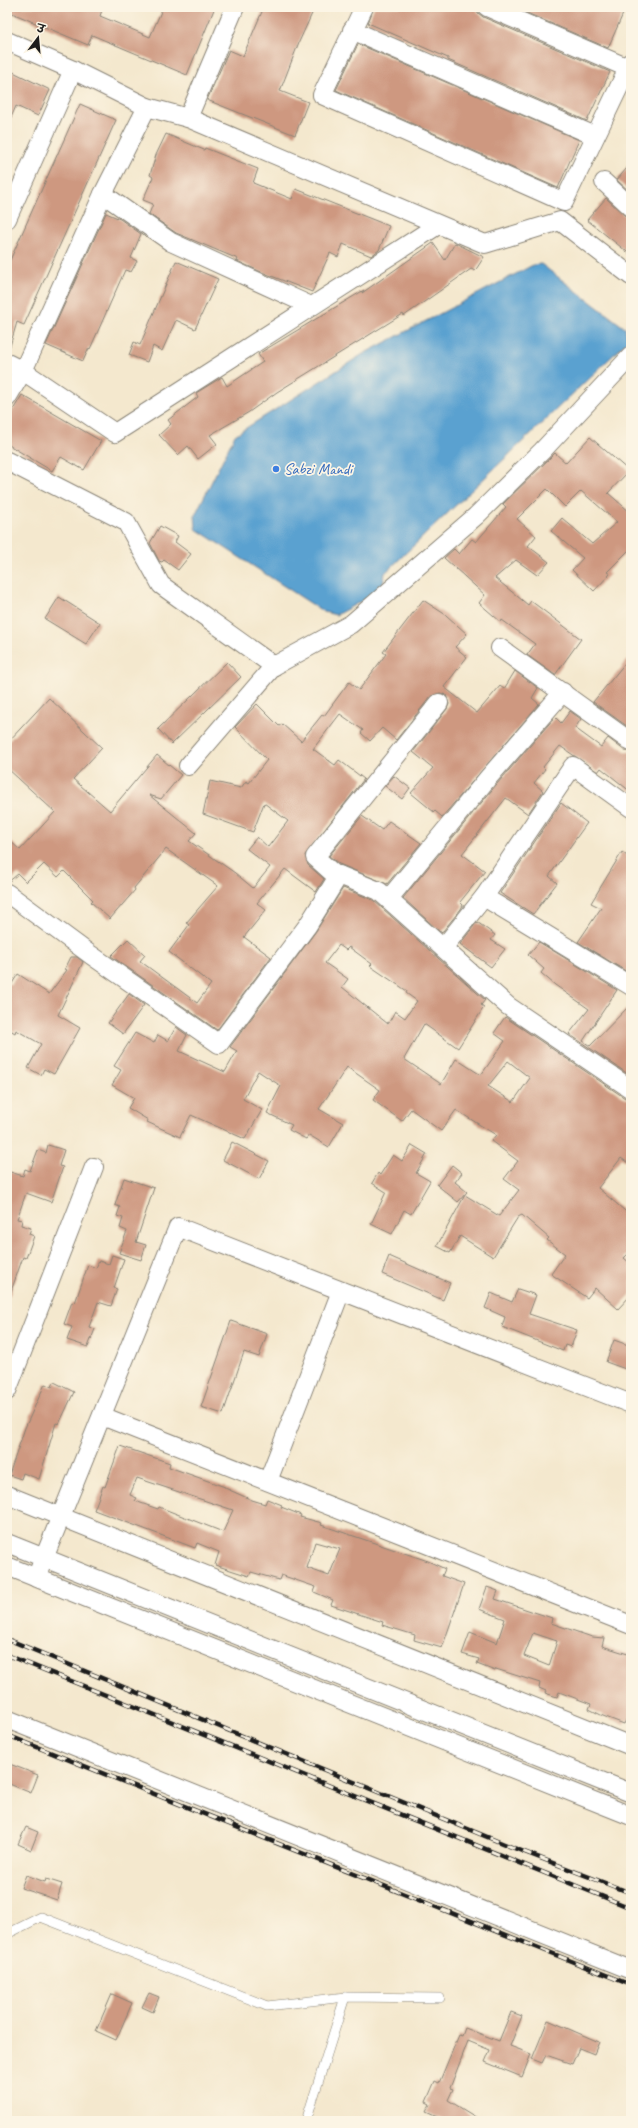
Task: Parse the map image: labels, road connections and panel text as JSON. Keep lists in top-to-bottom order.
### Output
{
  "places": ["Sabzi Mandi"],
  "north": "top"
}
